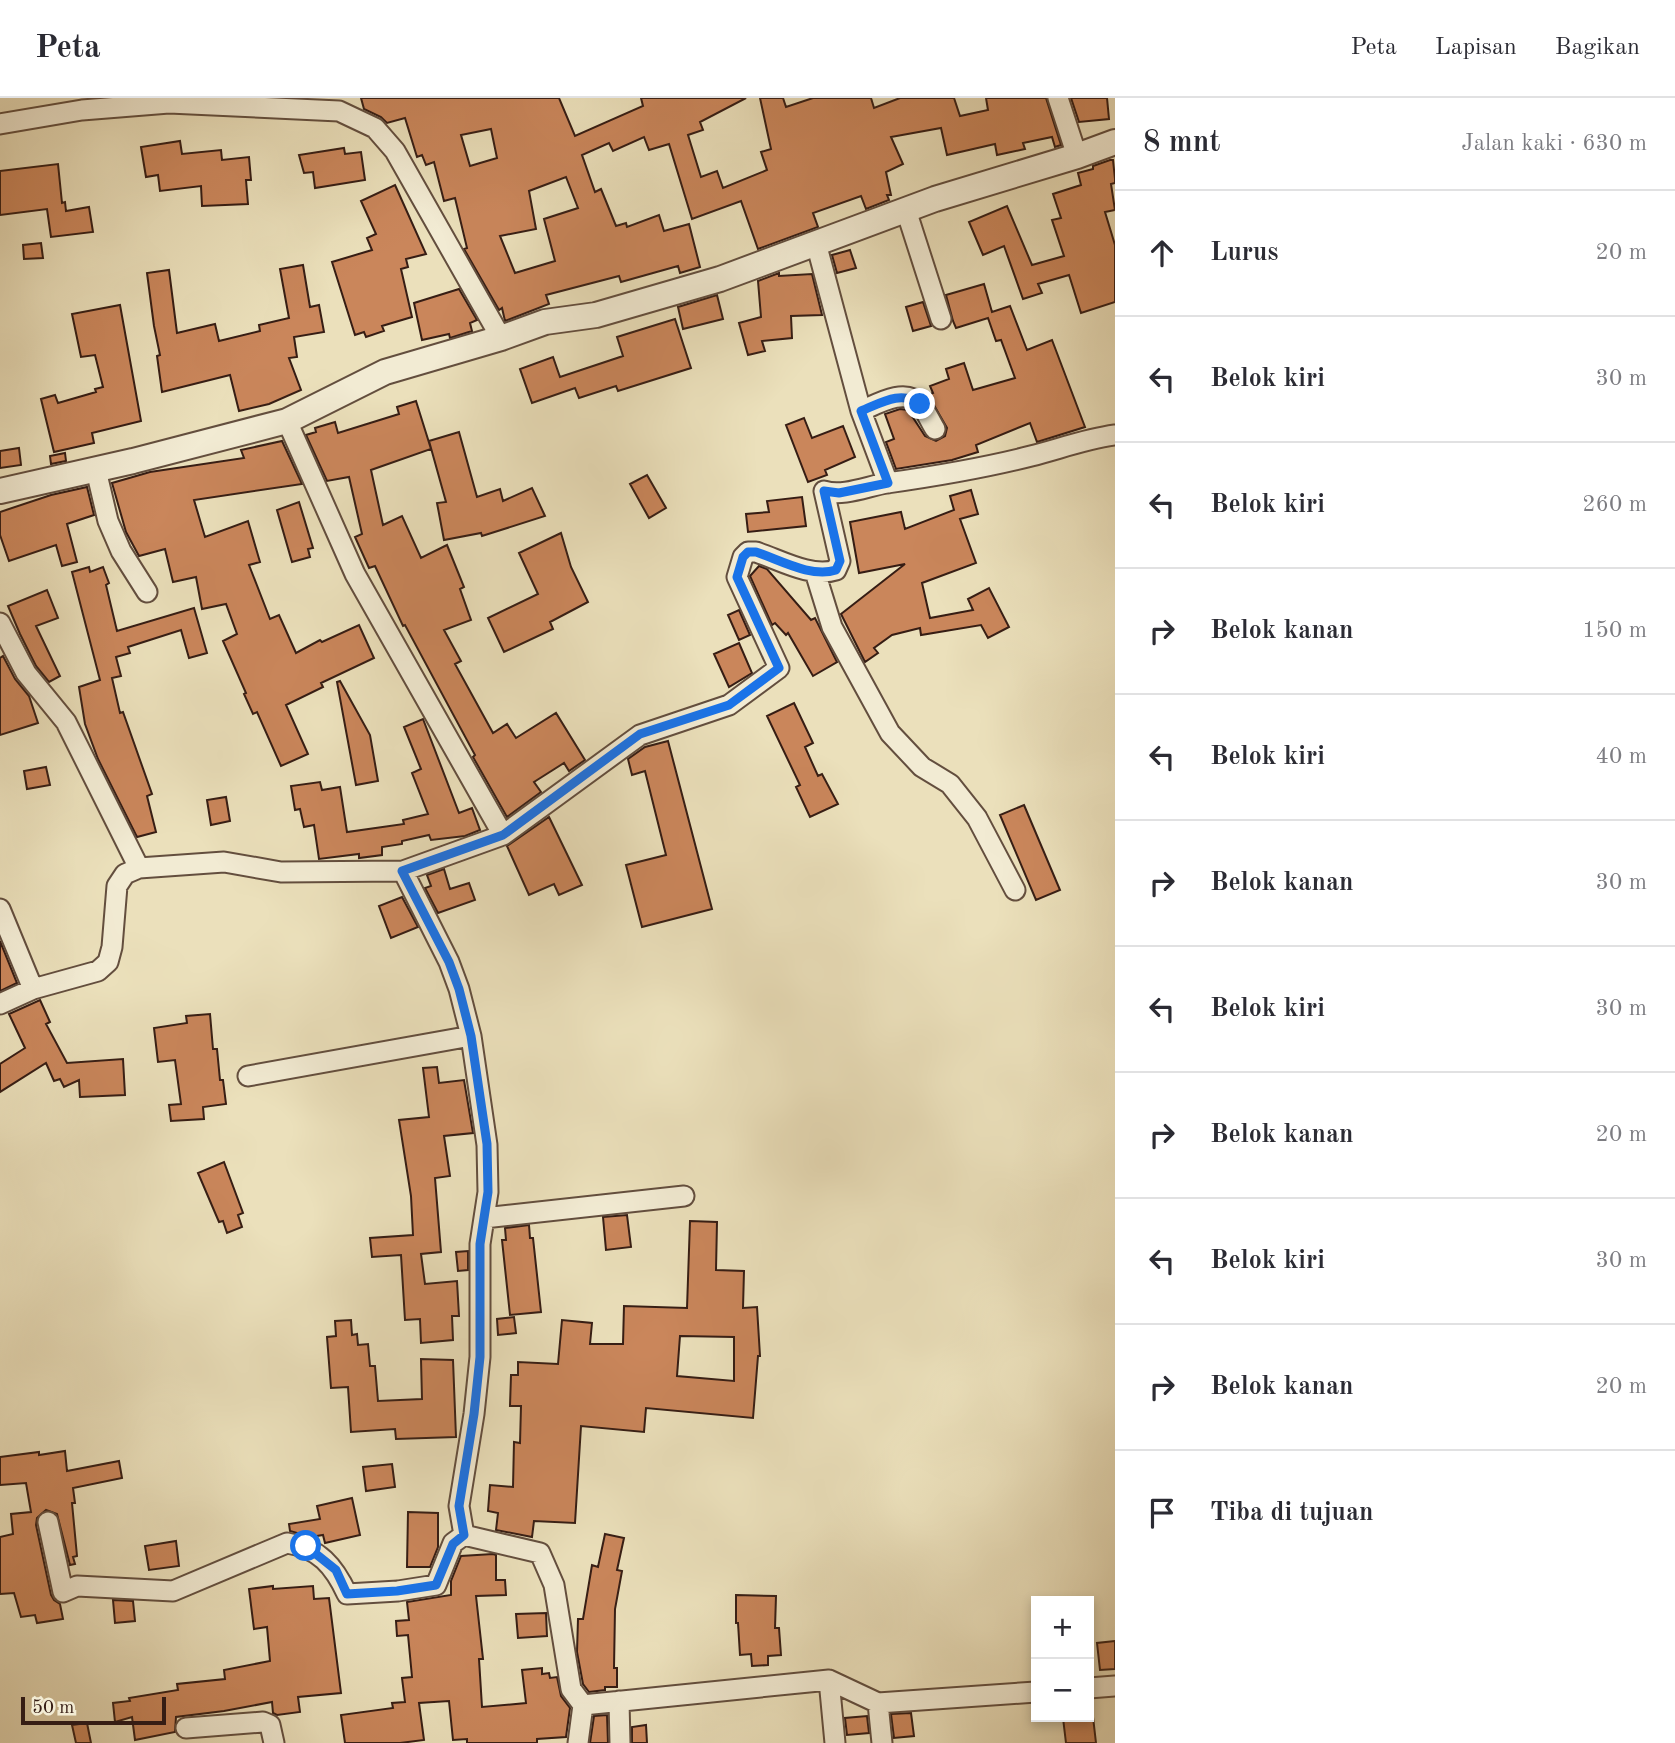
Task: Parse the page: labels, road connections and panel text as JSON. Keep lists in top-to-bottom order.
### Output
{
  "scale_bar": "50 m",
  "page": {
    "header": "Peta",
    "nav": ["Peta", "Lapisan", "Bagikan"],
    "heading": ["8 mnt", "Jalan kaki · 630 m"],
    "list": [
      ["Lurus", "20 m"],
      ["Belok kiri", "30 m"],
      ["Belok kiri", "260 m"],
      ["Belok kanan", "150 m"],
      ["Belok kiri", "40 m"],
      ["Belok kanan", "30 m"],
      ["Belok kiri", "30 m"],
      ["Belok kanan", "20 m"],
      ["Belok kiri", "30 m"],
      ["Belok kanan", "20 m"],
      "Tiba di tujuan"
    ],
    "map_buttons": ["+", "−"],
    "scale": "50 m"
  }
}
